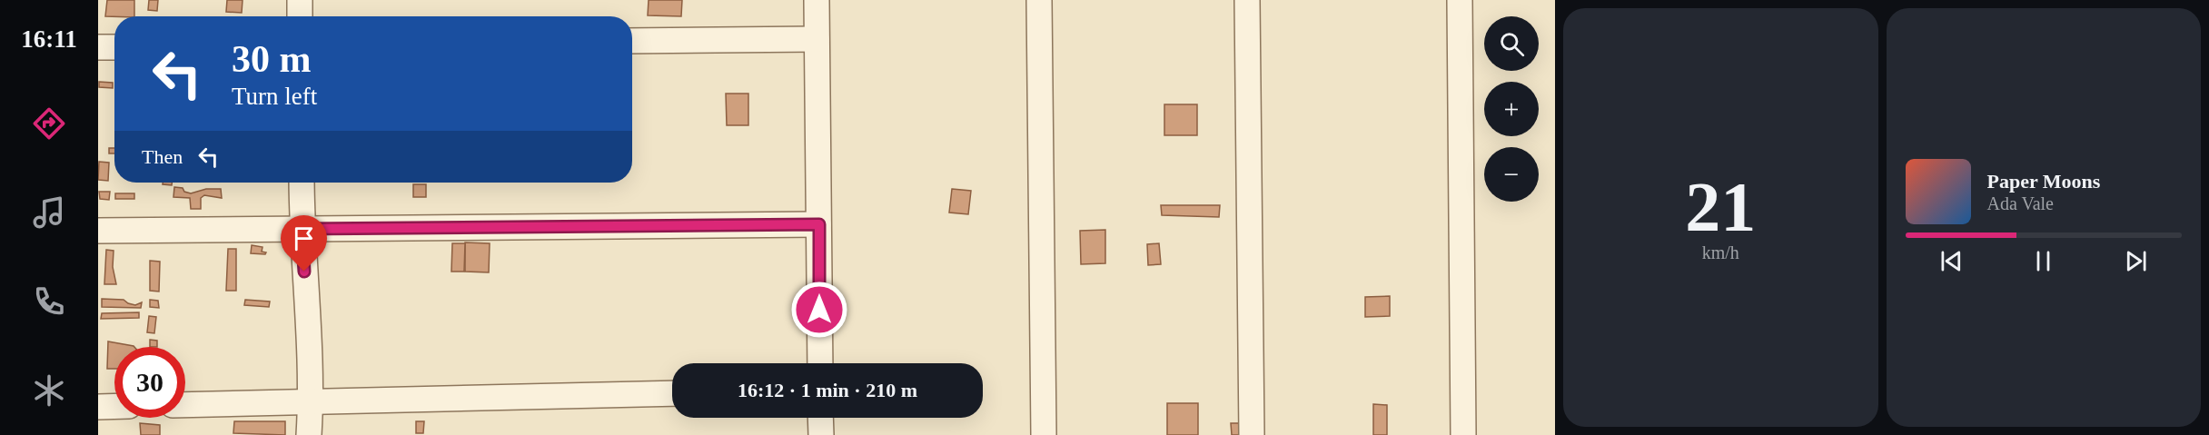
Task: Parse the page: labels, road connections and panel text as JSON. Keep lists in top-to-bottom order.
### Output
{
  "page": {
    "tabs": "16:11",
    "tile": ["21", "km/h"],
    "map_buttons": ["+", "−"],
    "turn": ["30 m", "Turn left"],
    "then": "Then",
    "song": ["Paper Moons", "Ada Vale"],
    "limit": "30",
    "trip": "16:12 · 1 min · 210 m"
  }
}
